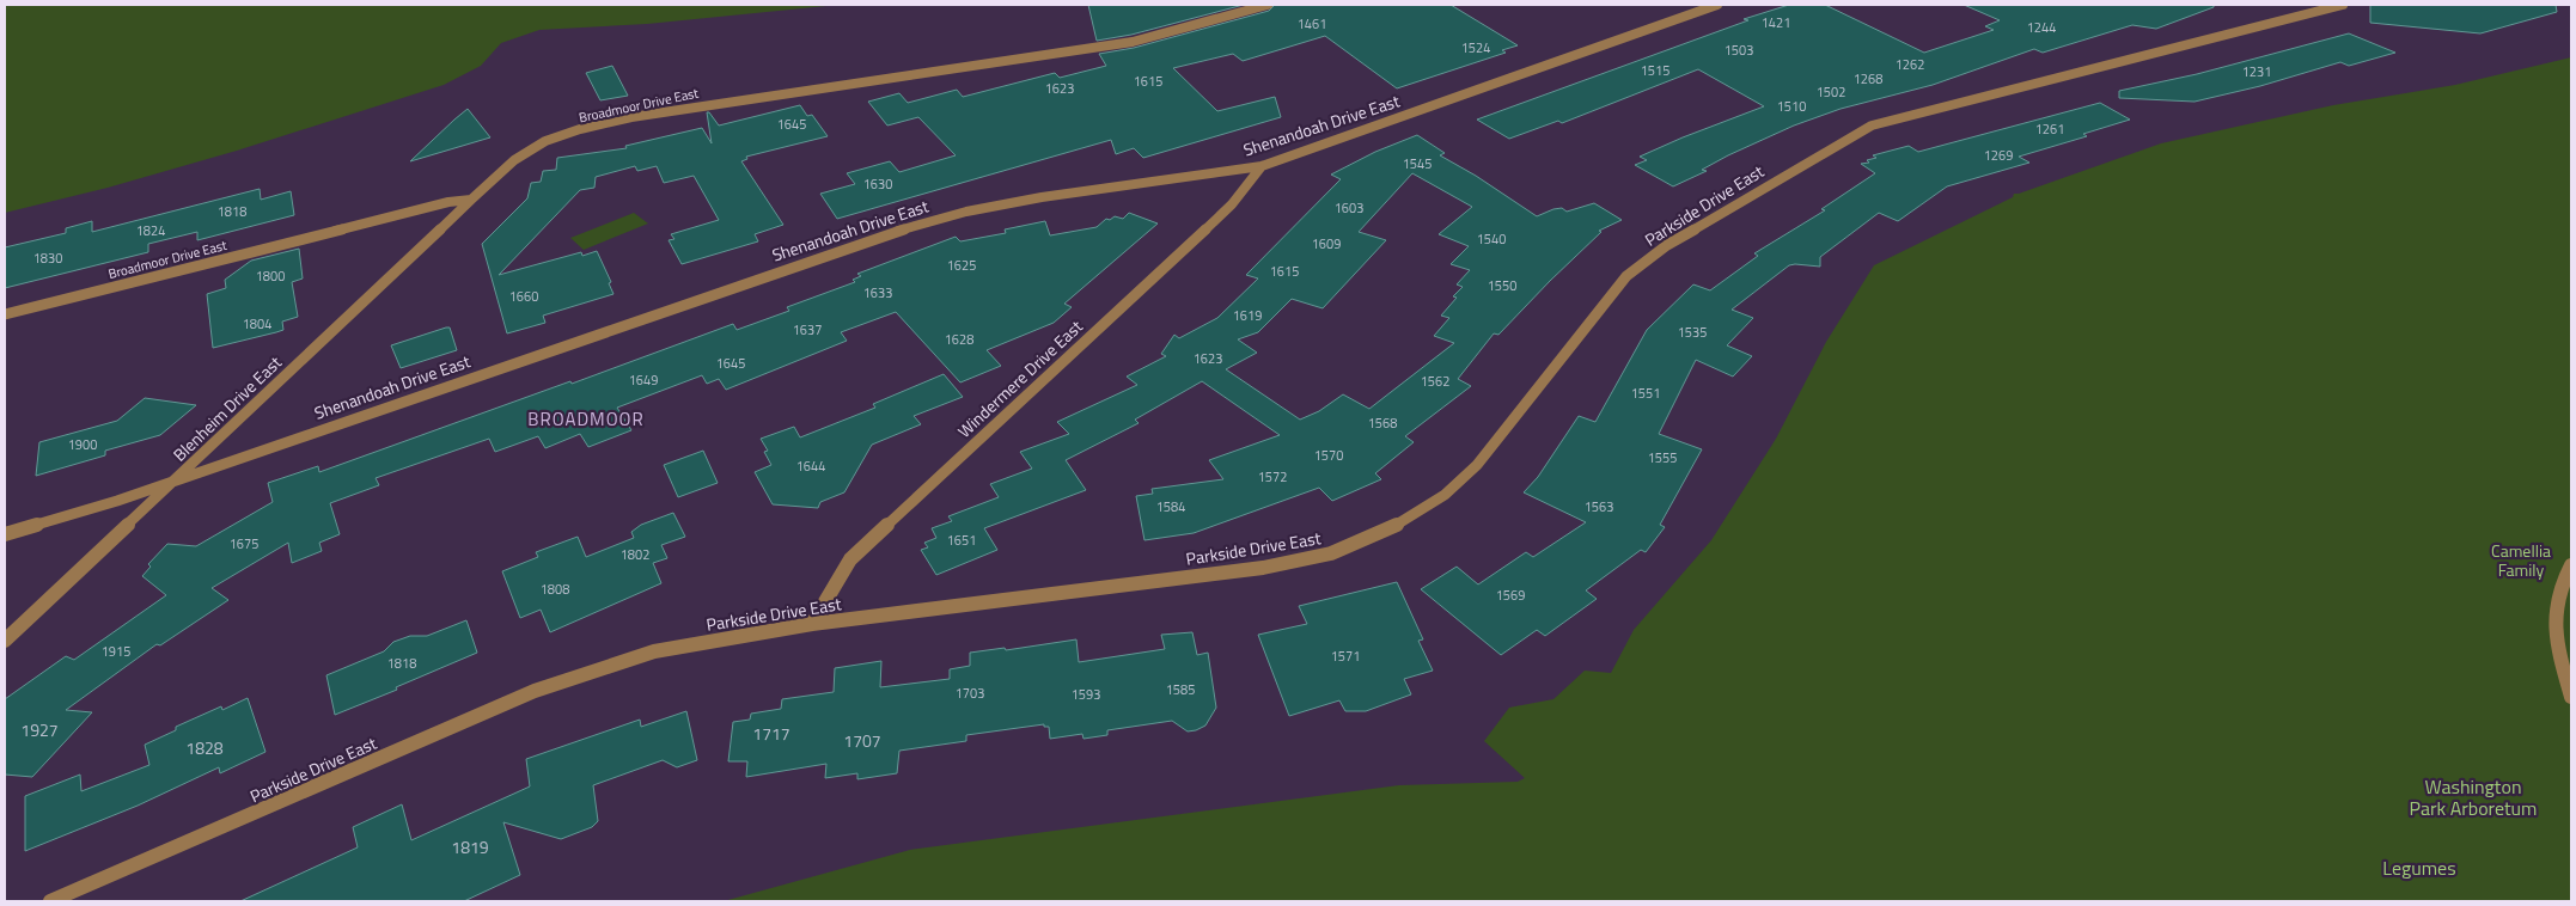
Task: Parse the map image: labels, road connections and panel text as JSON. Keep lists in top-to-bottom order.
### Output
{
  "streets": {
    "street": [
      "Broadmoor Drive East",
      "Shenandoah Drive East",
      "Parkside Drive East",
      "Windermere Drive East",
      "Blenheim Drive East"
    ]
  },
  "crossings": [
    ["Broadmoor Drive East", "Blenheim Drive East"],
    ["Shenandoah Drive East", "Windermere Drive East"],
    ["Shenandoah Drive East", "Blenheim Drive East"],
    ["Parkside Drive East", "Windermere Drive East"]
  ],
  "districts": ["BROADMOOR"],
  "parks": ["Camellia Family", "Washington Park Arboretum", "Legumes"],
  "house_numbers": [
    "1421",
    "1461",
    "1244",
    "1524",
    "1503",
    "1262",
    "1515",
    "1231",
    "1268",
    "1615",
    "1623",
    "1502",
    "1510",
    "1645",
    "1261",
    "1269",
    "1545",
    "1630",
    "1603",
    "1818",
    "1824",
    "1540",
    "1609",
    "1830",
    "1625",
    "1615",
    "1800",
    "1550",
    "1633",
    "1660",
    "1619",
    "1804",
    "1637",
    "1535",
    "1628",
    "1623",
    "1645",
    "1649",
    "1562",
    "1551",
    "1568",
    "1900",
    "1570",
    "1555",
    "1644",
    "1572",
    "1584",
    "1563",
    "1651",
    "1675",
    "1802",
    "1808",
    "1569",
    "1915",
    "1571",
    "1818",
    "1585",
    "1703",
    "1593",
    "1927",
    "1717",
    "1707",
    "1828",
    "1819"
  ]
}
